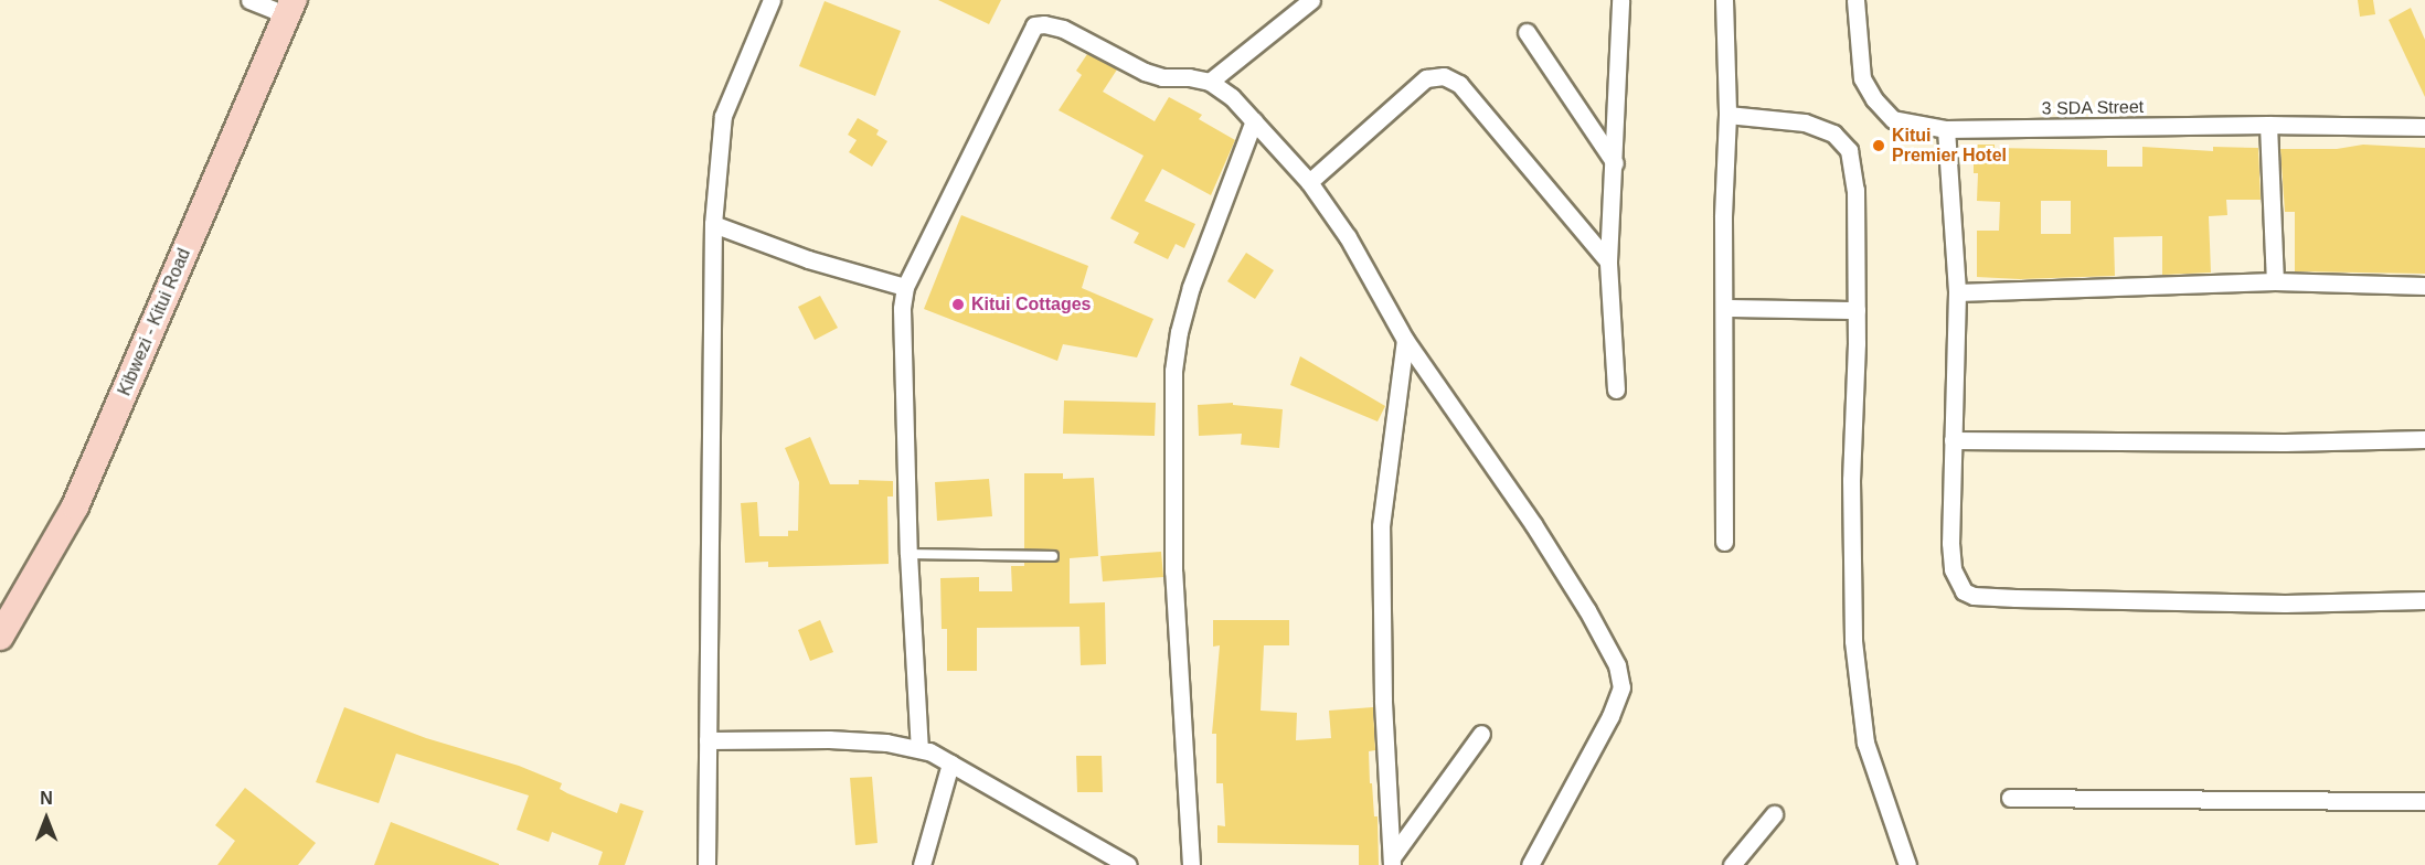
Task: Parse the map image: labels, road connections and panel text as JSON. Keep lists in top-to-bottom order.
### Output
{
  "streets": {
    "main road": ["Kibwezi - Kitui Road"],
    "street": ["3 SDA Street"]
  },
  "places": ["Kitui Premier Hotel", "Kitui Cottages"],
  "north": "top"
}
